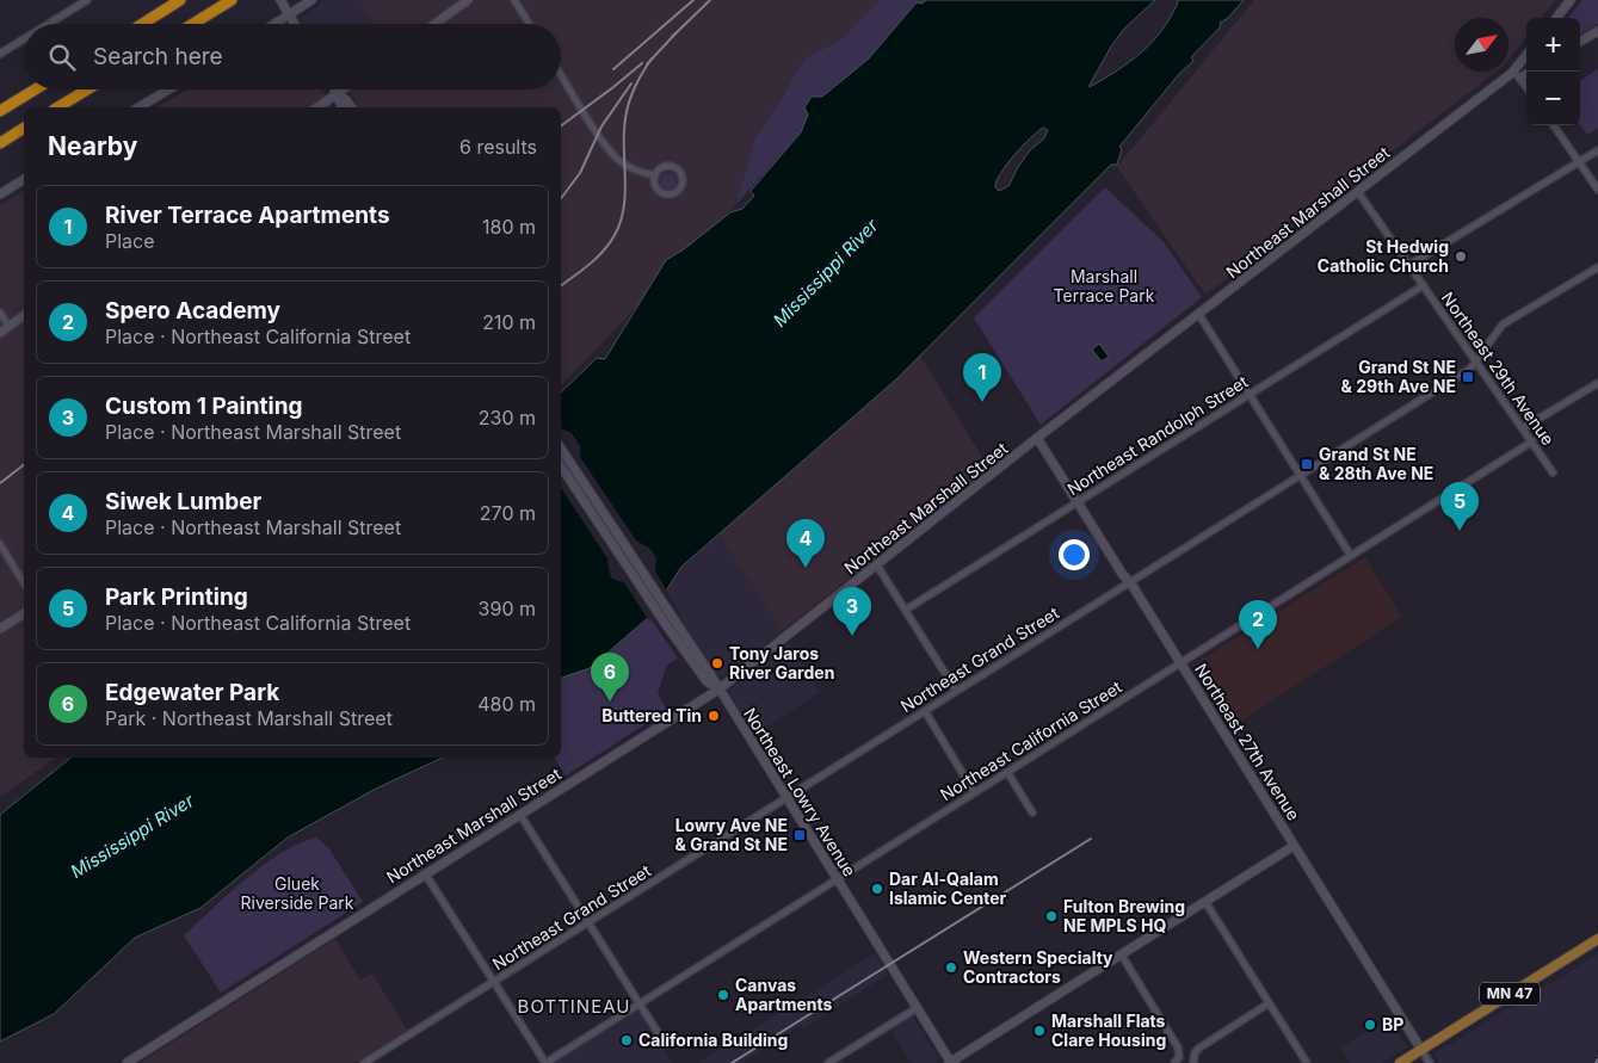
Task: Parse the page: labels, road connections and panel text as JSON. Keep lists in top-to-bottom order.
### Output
{
  "streets": {
    "main road": ["MN 47"],
    "street": [
      "Northeast Marshall Street",
      "Northeast 29th Avenue",
      "Northeast Randolph Street",
      "Northeast Grand Street",
      "Northeast California Street",
      "Northeast 27th Avenue",
      "Northeast Lowry Avenue"
    ]
  },
  "crossings": [
    ["Northeast Marshall Street", "Northeast 29th Avenue"],
    ["Northeast Marshall Street", "Northeast 27th Avenue"],
    ["Northeast Marshall Street", "Northeast Lowry Avenue"],
    ["Northeast 29th Avenue", "Northeast Randolph Street"],
    ["Northeast 29th Avenue", "Northeast Grand Street"],
    ["Northeast 29th Avenue", "Northeast California Street"],
    ["Northeast Randolph Street", "Northeast 27th Avenue"],
    ["Northeast Grand Street", "Northeast 27th Avenue"],
    ["Northeast Grand Street", "Northeast Lowry Avenue"],
    ["Northeast California Street", "Northeast 27th Avenue"],
    ["Northeast California Street", "Northeast Lowry Avenue"],
    ["Northeast 27th Avenue", "MN 47"]
  ],
  "districts": ["BOTTINEAU"],
  "water": ["Mississippi River"],
  "parks": ["Marshall Terrace Park", "Gluek Riverside Park"],
  "places": {
    "other": [
      "St Hedwig Catholic Church",
      "Tony Jaros River Garden",
      "Buttered Tin",
      "Dar Al-Qalam Islamic Center",
      "Fulton Brewing NE MPLS HQ",
      "Western Specialty Contractors",
      "Canvas Apartments",
      "BP",
      "Marshall Flats Clare Housing",
      "California Building"
    ],
    "transit": ["Grand St NE & 29th Ave NE", "Grand St NE & 28th Ave NE", "Lowry Ave NE & Grand St NE"]
  },
  "north": "top right",
  "page": {
    "map_buttons": ["+", "−"],
    "search": "Search here",
    "heading": ["Nearby", "6 results"],
    "list": [
      {
        "mark": "1",
        "name": "River Terrace Apartments",
        "note": "Place",
        "value": "180 m"
      },
      {
        "mark": "2",
        "name": "Spero Academy",
        "note": "Place · Northeast California Street",
        "value": "210 m"
      },
      {
        "mark": "3",
        "name": "Custom 1 Painting",
        "note": "Place · Northeast Marshall Street",
        "value": "230 m"
      },
      {
        "mark": "4",
        "name": "Siwek Lumber",
        "note": "Place · Northeast Marshall Street",
        "value": "270 m"
      },
      {
        "mark": "5",
        "name": "Park Printing",
        "note": "Place · Northeast California Street",
        "value": "390 m"
      },
      {
        "mark": "6",
        "name": "Edgewater Park",
        "note": "Park · Northeast Marshall Street",
        "value": "480 m"
      }
    ],
    "pins": [
      "1",
      "5",
      "4",
      "3",
      "2",
      "6"
    ]
  }
}
